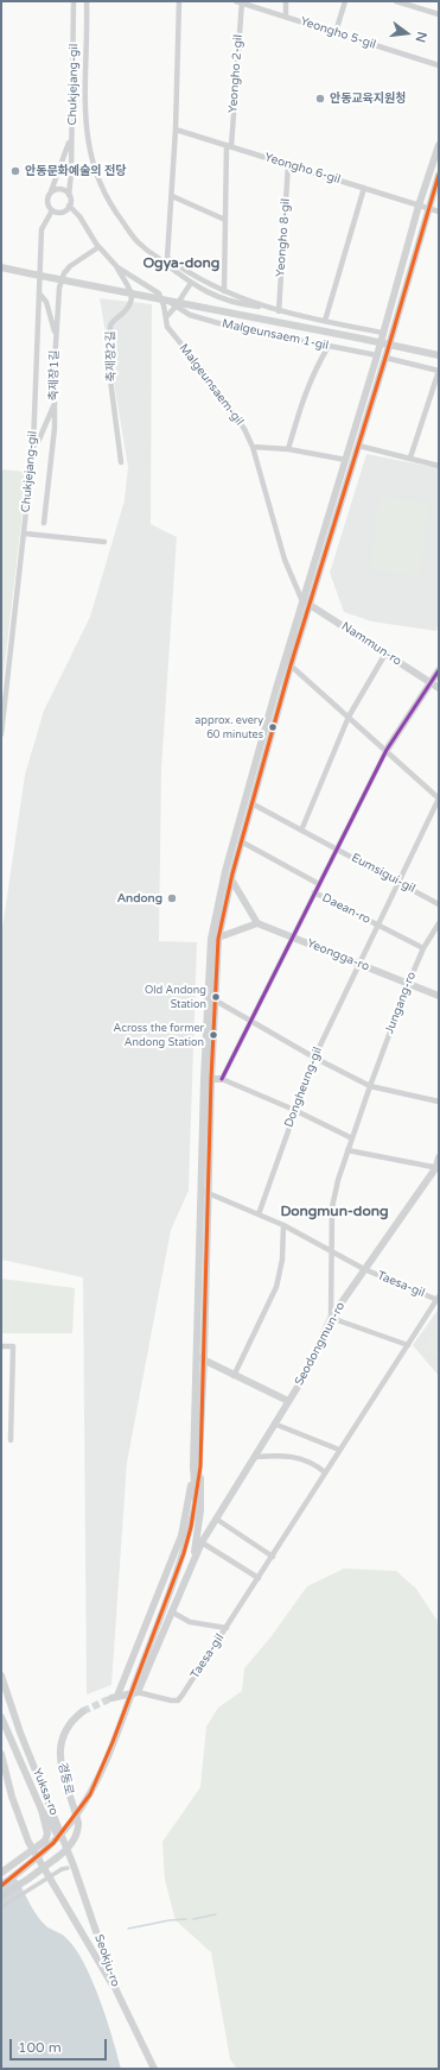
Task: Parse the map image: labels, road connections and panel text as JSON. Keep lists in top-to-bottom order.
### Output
{
  "streets": {
    "street": [
      "Yeongho 5-gil",
      "Yeongho 2-gil",
      "Chukjejang-gil",
      "Yeongho 6-gil",
      "Yeongho 8-gil",
      "Malgeunsaem 1-gil",
      "축제장2길",
      "축제장1길",
      "Malgeunsaem-gil",
      "Nammun-ro",
      "Eumsigui-gil",
      "Daean-ro",
      "Yeongga-ro",
      "Jungang-ro",
      "Dongheung-gil",
      "Taesa-gil",
      "Seodongmun-ro",
      "경동로",
      "Yuksa-ro",
      "Seokju-ro"
    ]
  },
  "crossings": [
    ["Yeongho 5-gil", "Yeongho 2-gil"],
    ["Yeongho 2-gil", "Yeongho 6-gil"],
    ["Yeongho 6-gil", "Yeongho 8-gil"],
    ["Malgeunsaem 1-gil", "Malgeunsaem-gil"],
    ["Malgeunsaem-gil", "Nammun-ro"],
    ["Nammun-ro", "Daean-ro"],
    ["Eumsigui-gil", "Daean-ro"],
    ["Eumsigui-gil", "Dongheung-gil"],
    ["Daean-ro", "Yeongga-ro"],
    ["Daean-ro", "Jungang-ro"],
    ["Daean-ro", "Dongheung-gil"],
    ["Yeongga-ro", "Jungang-ro"],
    ["Yeongga-ro", "Dongheung-gil"],
    ["Jungang-ro", "Taesa-gil"],
    ["Jungang-ro", "Seodongmun-ro"],
    ["Dongheung-gil", "Taesa-gil"],
    ["Taesa-gil", "Seodongmun-ro"],
    ["경동로", "Yuksa-ro"],
    ["경동로", "Seokju-ro"],
    ["Yuksa-ro", "Seokju-ro"]
  ],
  "districts": ["Ogya-dong", "Dongmun-dong"],
  "places": [
    "안동교육지원청",
    "안동문화예술의 전당",
    "approx. every 60 minutes",
    "Andong",
    "Old Andong Station",
    "Across the former Andong Station"
  ],
  "scale_bar": "100 m",
  "north": "right"
}
